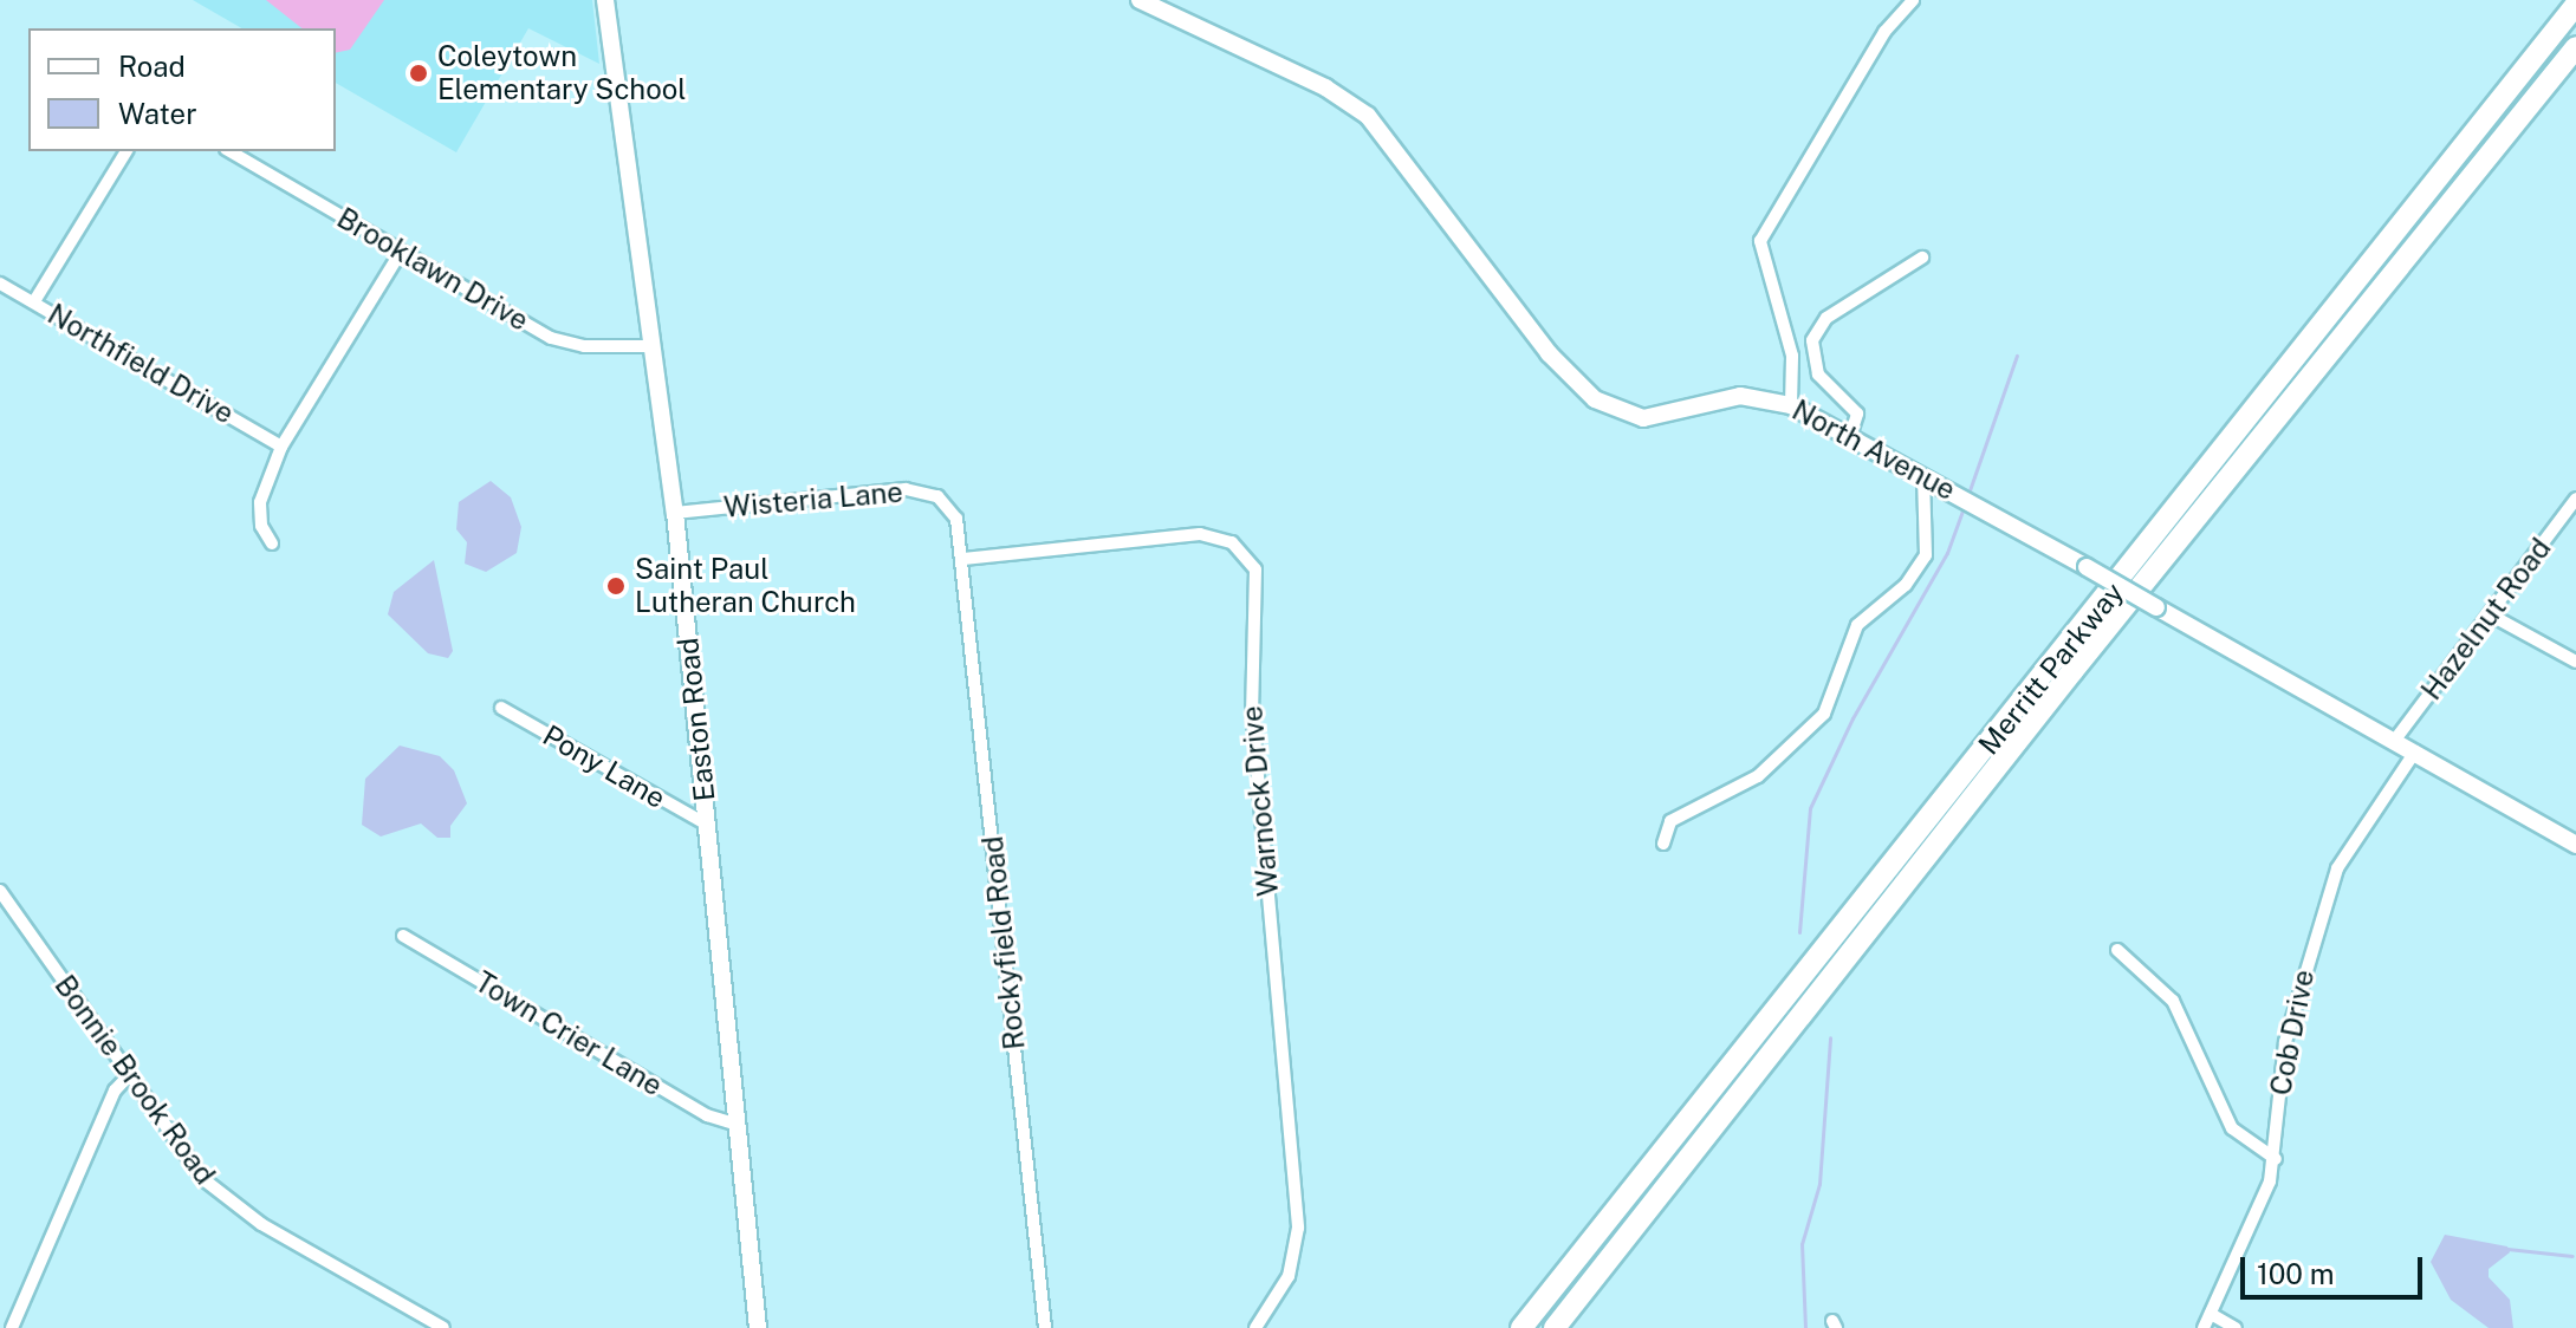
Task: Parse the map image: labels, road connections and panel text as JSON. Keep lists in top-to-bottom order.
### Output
{
  "streets": {
    "highway": ["Merritt Parkway"],
    "street": [
      "Brooklawn Drive",
      "Northfield Drive",
      "North Avenue",
      "Wisteria Lane",
      "Hazelnut Road",
      "Easton Road",
      "Pony Lane",
      "Warnock Drive",
      "Rockyfield Road",
      "Cob Drive",
      "Town Crier Lane",
      "Bonnie Brook Road"
    ]
  },
  "crossings": [
    ["Brooklawn Drive", "Easton Road"],
    ["North Avenue", "Hazelnut Road"],
    ["North Avenue", "Cob Drive"],
    ["Wisteria Lane", "Easton Road"],
    ["Wisteria Lane", "Warnock Drive"],
    ["Wisteria Lane", "Rockyfield Road"],
    ["Easton Road", "Pony Lane"],
    ["Easton Road", "Town Crier Lane"],
    ["Warnock Drive", "Rockyfield Road"]
  ],
  "places": ["Coleytown Elementary School", "Saint Paul Lutheran Church"],
  "legend": ["Road", "Water"],
  "scale_bar": "100 m"
}
